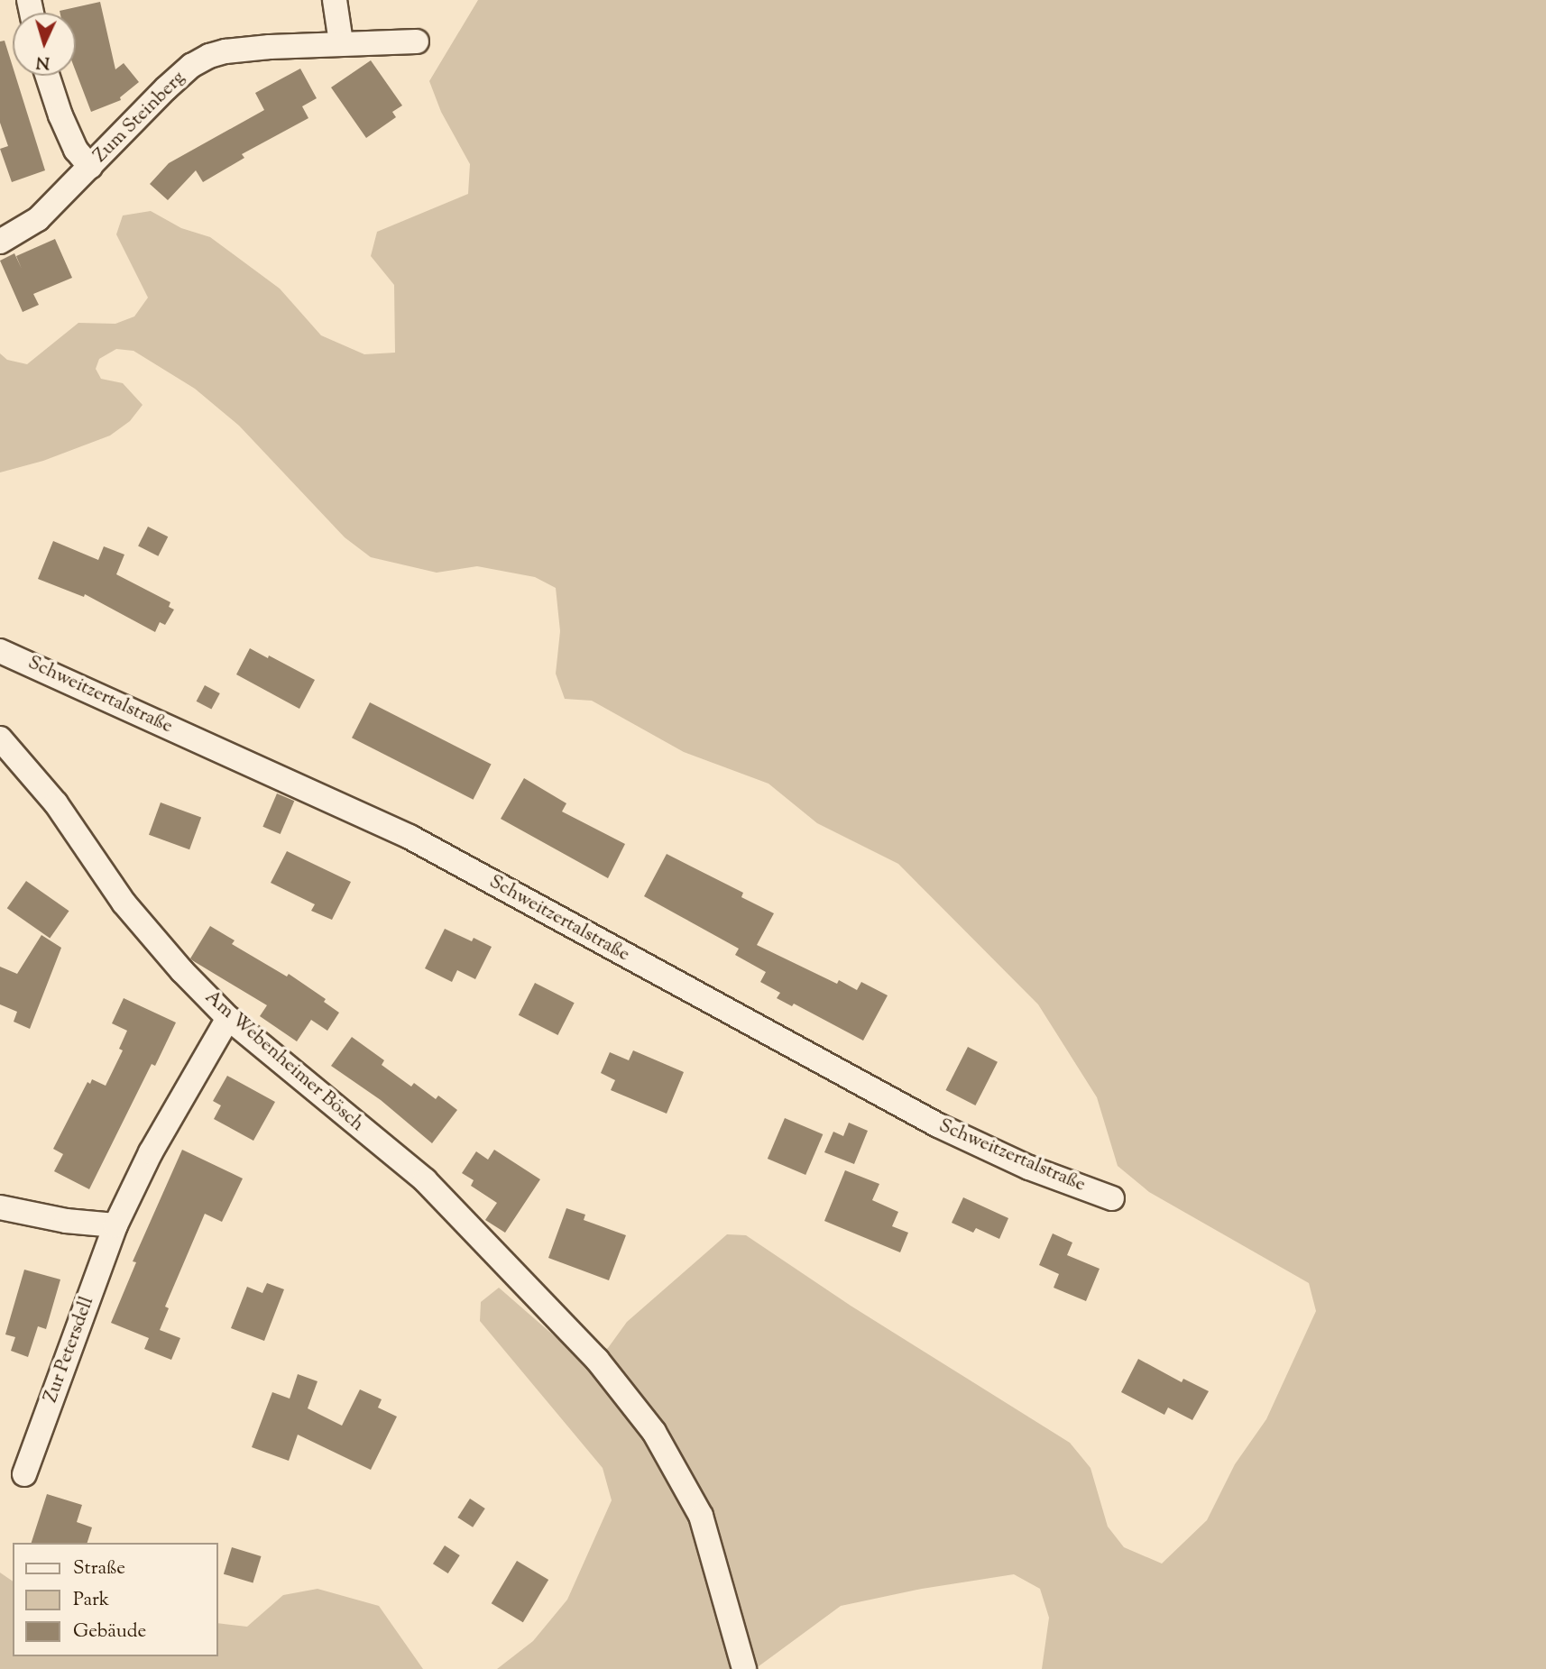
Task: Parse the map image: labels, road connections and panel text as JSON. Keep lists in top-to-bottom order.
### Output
{
  "streets": {
    "street": [
      "Zum Steinberg",
      "Schweitzertalstraße",
      "Am Webenheimer Bösch",
      "Zur Petersdell"
    ]
  },
  "crossings": [
    ["Am Webenheimer Bösch", "Zur Petersdell"]
  ],
  "legend": ["Straße", "Park", "Gebäude"],
  "north": "bottom"
}
